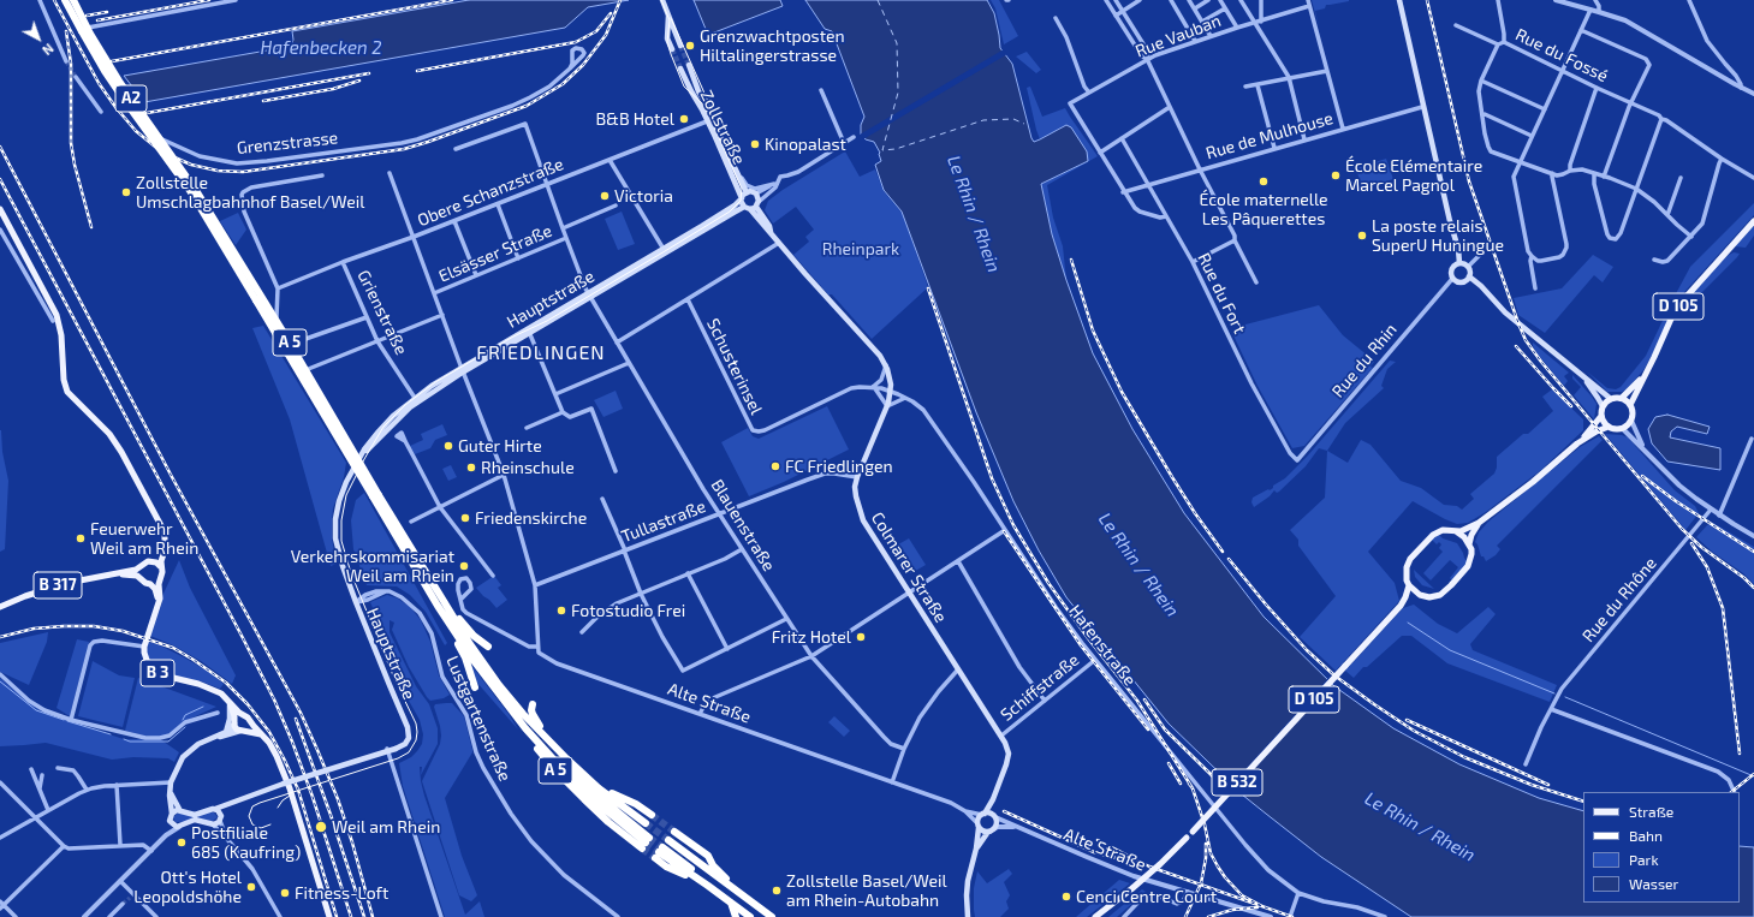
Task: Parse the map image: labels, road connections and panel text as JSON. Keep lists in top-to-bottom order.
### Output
{
  "streets": {
    "highway": ["A2", "A 5"],
    "main road": [
      "Zollstraße",
      "Hauptstraße",
      "D 105",
      "Colmarer Straße",
      "B 317",
      "B 3",
      "B 532"
    ],
    "street": [
      "Rue Vauban",
      "Rue du Fossé",
      "Rue de Mulhouse",
      "Grenzstrasse",
      "Obere Schanzstraße",
      "Elsässer Straße",
      "Rue du Fort",
      "Grienstraße",
      "Rue du Rhin",
      "Schusterinsel",
      "Tullastraße",
      "Blauenstraße",
      "Rue du Rhône",
      "Hafenstraße",
      "Schiffstraße",
      "Alte Straße",
      "Lustgartenstraße"
    ]
  },
  "crossings": [
    ["A2", "A 5"],
    ["Zollstraße", "Obere Schanzstraße"],
    ["Zollstraße", "Hauptstraße"],
    ["Rue de Mulhouse", "Rue du Fort"],
    ["Obere Schanzstraße", "Grienstraße"],
    ["Obere Schanzstraße", "Blauenstraße"],
    ["Elsässer Straße", "Blauenstraße"],
    ["Rue du Fort", "Rue du Rhin"],
    ["Hauptstraße", "Grienstraße"],
    ["Hauptstraße", "Blauenstraße"],
    ["Hauptstraße", "Colmarer Straße"],
    ["Hauptstraße", "Lustgartenstraße"],
    ["D 105", "B 532"],
    ["Schusterinsel", "Colmarer Straße"],
    ["Schusterinsel", "Hafenstraße"],
    ["Tullastraße", "Blauenstraße"],
    ["Tullastraße", "Colmarer Straße"],
    ["Colmarer Straße", "Hafenstraße"],
    ["Colmarer Straße", "Schiffstraße"],
    ["Colmarer Straße", "Alte Straße"],
    ["B 317", "B 3"],
    ["Hafenstraße", "Schiffstraße"]
  ],
  "districts": ["FRIEDLINGEN"],
  "water": ["Hafenbecken 2", "Le Rhin / Rhein"],
  "parks": ["Rheinpark"],
  "places": [
    "Grenzwachtposten Hiltalingerstrasse",
    "B&B Hotel",
    "Kinopalast",
    "École Elémentaire Marcel Pagnol",
    "École maternelle Les Pâquerettes",
    "Zollstelle Umschlagbahnhof Basel/Weil",
    "Victoria",
    "La poste relais SuperU Huningue",
    "Guter Hirte",
    "FC Friedlingen",
    "Rheinschule",
    "Friedenskirche",
    "Feuerwehr Weil am Rhein",
    "Verkehrskommisariat Weil am Rhein",
    "Fotostudio Frei",
    "Fritz Hotel",
    "Weil am Rhein",
    "Postfiliale 685 (Kaufring)",
    "Ott's Hotel Leopoldshöhe",
    "Zollstelle Basel/Weil am Rhein-Autobahn",
    "Fitness-Loft",
    "Cenci Centre Court"
  ],
  "legend": [
    "Straße",
    "Bahn",
    "Park",
    "Wasser"
  ],
  "north": "bottom right"
}
